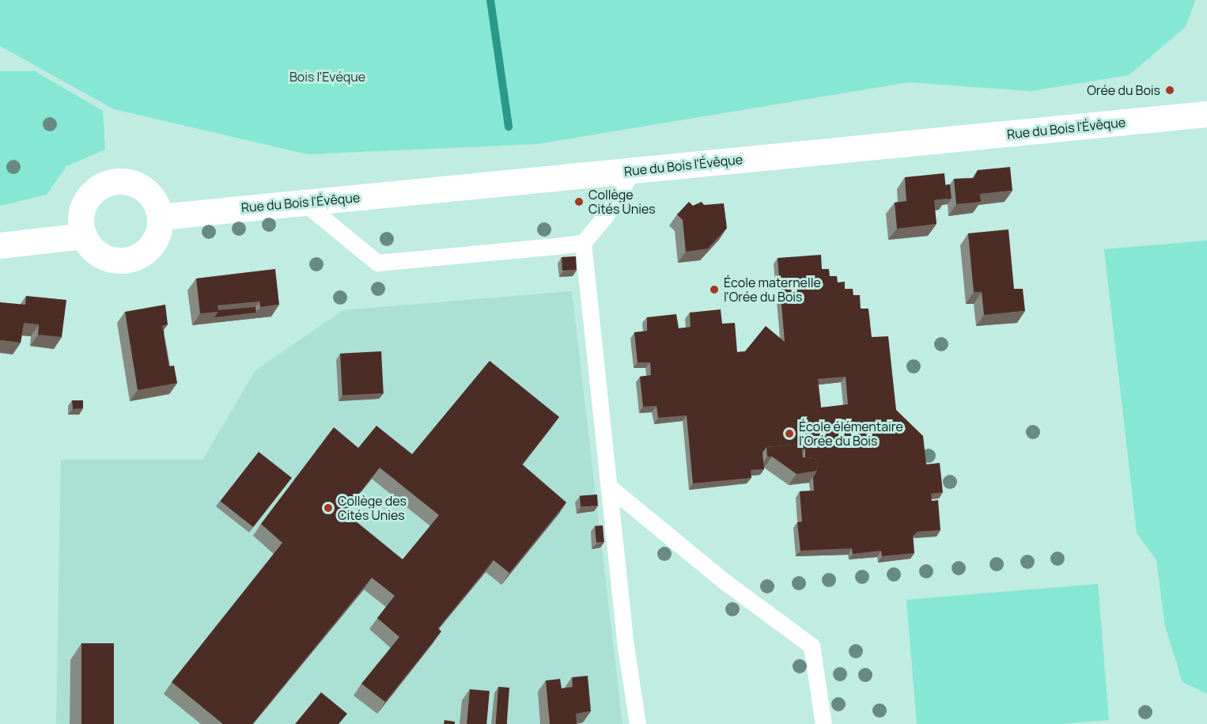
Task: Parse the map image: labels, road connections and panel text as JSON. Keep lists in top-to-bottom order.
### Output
{
  "streets": {
    "street": ["Rue du Bois l'Évêque"]
  },
  "parks": ["Bois l'Evéque"],
  "places": [
    "Orée du Bois",
    "Collège Cités Unies",
    "École maternelle l'Orée du Bois",
    "École élémentaire l'Orée du Bois",
    "Collège des Cités Unies"
  ]
}
